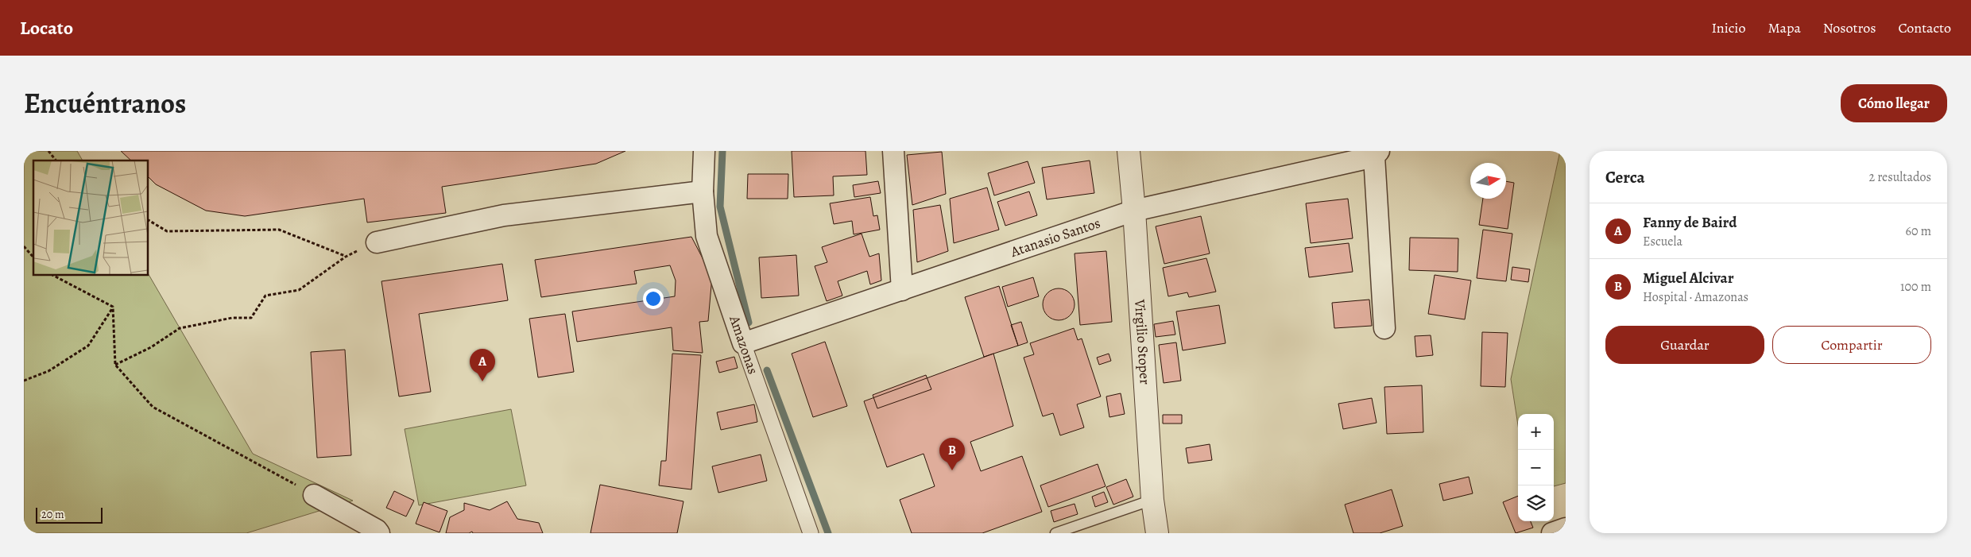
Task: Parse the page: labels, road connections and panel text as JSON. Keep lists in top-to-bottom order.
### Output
{
  "streets": {
    "street": ["Atanasio Santos", "Virgilio Stoper", "Amazonas"]
  },
  "crossings": [
    ["Atanasio Santos", "Virgilio Stoper"],
    ["Atanasio Santos", "Amazonas"]
  ],
  "scale_bar": "20 m",
  "north": "right",
  "page": {
    "header": "Locato",
    "nav": [
      "Inicio",
      "Mapa",
      "Nosotros",
      "Contacto"
    ],
    "title": "Encuéntranos",
    "buttons": [
      "Cómo llegar",
      ["Guardar", "Compartir"]
    ],
    "heading": ["Cerca", "2 resultados"],
    "list": [
      {
        "mark": "A",
        "name": "Fanny de Baird",
        "note": "Escuela",
        "value": "60 m"
      },
      {
        "mark": "B",
        "name": "Miguel Alcivar",
        "note": "Hospital · Amazonas",
        "value": "100 m"
      }
    ],
    "pins": ["A", "B"],
    "map_buttons": ["+", "−"],
    "scale": "20 m"
  }
}
